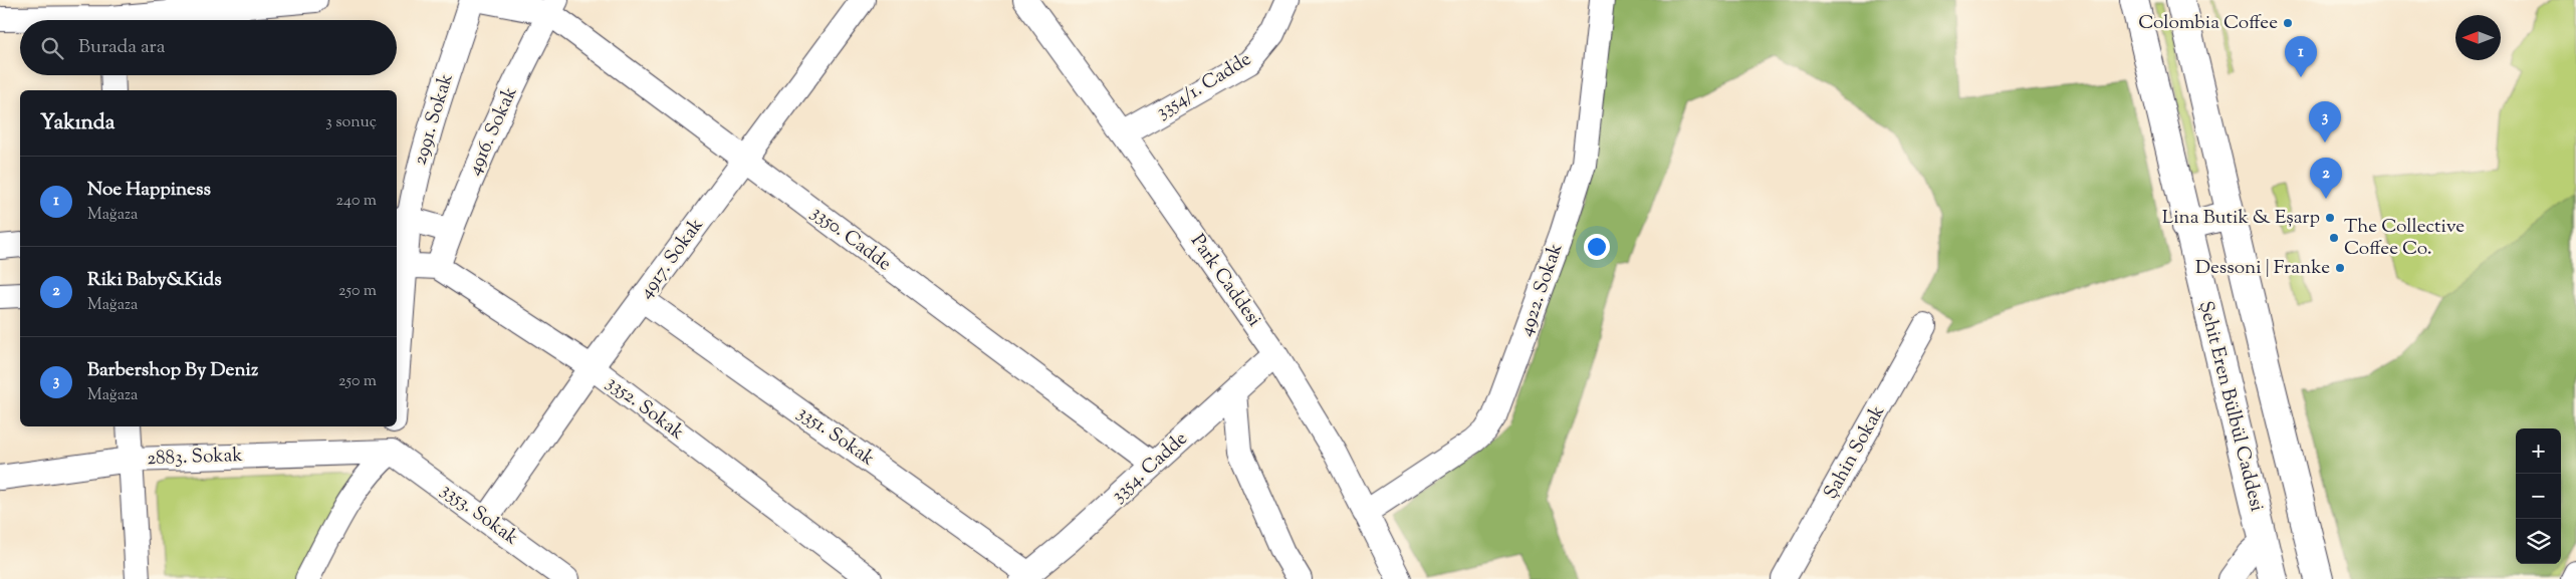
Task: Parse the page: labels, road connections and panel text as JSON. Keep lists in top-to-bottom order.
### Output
{
  "streets": {
    "main road": ["Şehit Eren Bülbül Caddesi"],
    "street": [
      "3354/1. Cadde",
      "2991. Sokak",
      "4916. Sokak",
      "3350. Cadde",
      "4917. Sokak",
      "Park Caddesi",
      "4922. Sokak",
      "3352. Sokak",
      "3351. Sokak",
      "Şahin Sokak",
      "2883. Sokak",
      "3354. Cadde",
      "3353. Sokak"
    ]
  },
  "crossings": [
    ["3354/1. Cadde", "Park Caddesi"],
    ["2991. Sokak", "3352. Sokak"],
    ["2991. Sokak", "2883. Sokak"],
    ["2991. Sokak", "3353. Sokak"],
    ["4916. Sokak", "3350. Cadde"],
    ["4916. Sokak", "3352. Sokak"],
    ["3350. Cadde", "4917. Sokak"],
    ["3350. Cadde", "3354. Cadde"],
    ["4917. Sokak", "3352. Sokak"],
    ["4917. Sokak", "3351. Sokak"],
    ["4917. Sokak", "3353. Sokak"],
    ["Park Caddesi", "4922. Sokak"],
    ["Park Caddesi", "3354. Cadde"],
    ["3351. Sokak", "3354. Cadde"],
    ["2883. Sokak", "3353. Sokak"]
  ],
  "places": [
    "Colombia Coffee",
    "Lina Butik & Eşarp",
    "The Collective Coffee Co.",
    "Dessoni | Franke"
  ],
  "north": "left",
  "page": {
    "search": "Burada ara",
    "pins": ["1", "3", "2"],
    "heading": ["Yakında", "3 sonuç"],
    "list": [
      {
        "mark": "1",
        "name": "Noe Happiness",
        "note": "Mağaza",
        "value": "240 m"
      },
      {
        "mark": "2",
        "name": "Riki Baby&Kids",
        "note": "Mağaza",
        "value": "250 m"
      },
      {
        "mark": "3",
        "name": "Barbershop By Deniz",
        "note": "Mağaza",
        "value": "250 m"
      }
    ],
    "map_buttons": ["+", "−"]
  }
}
